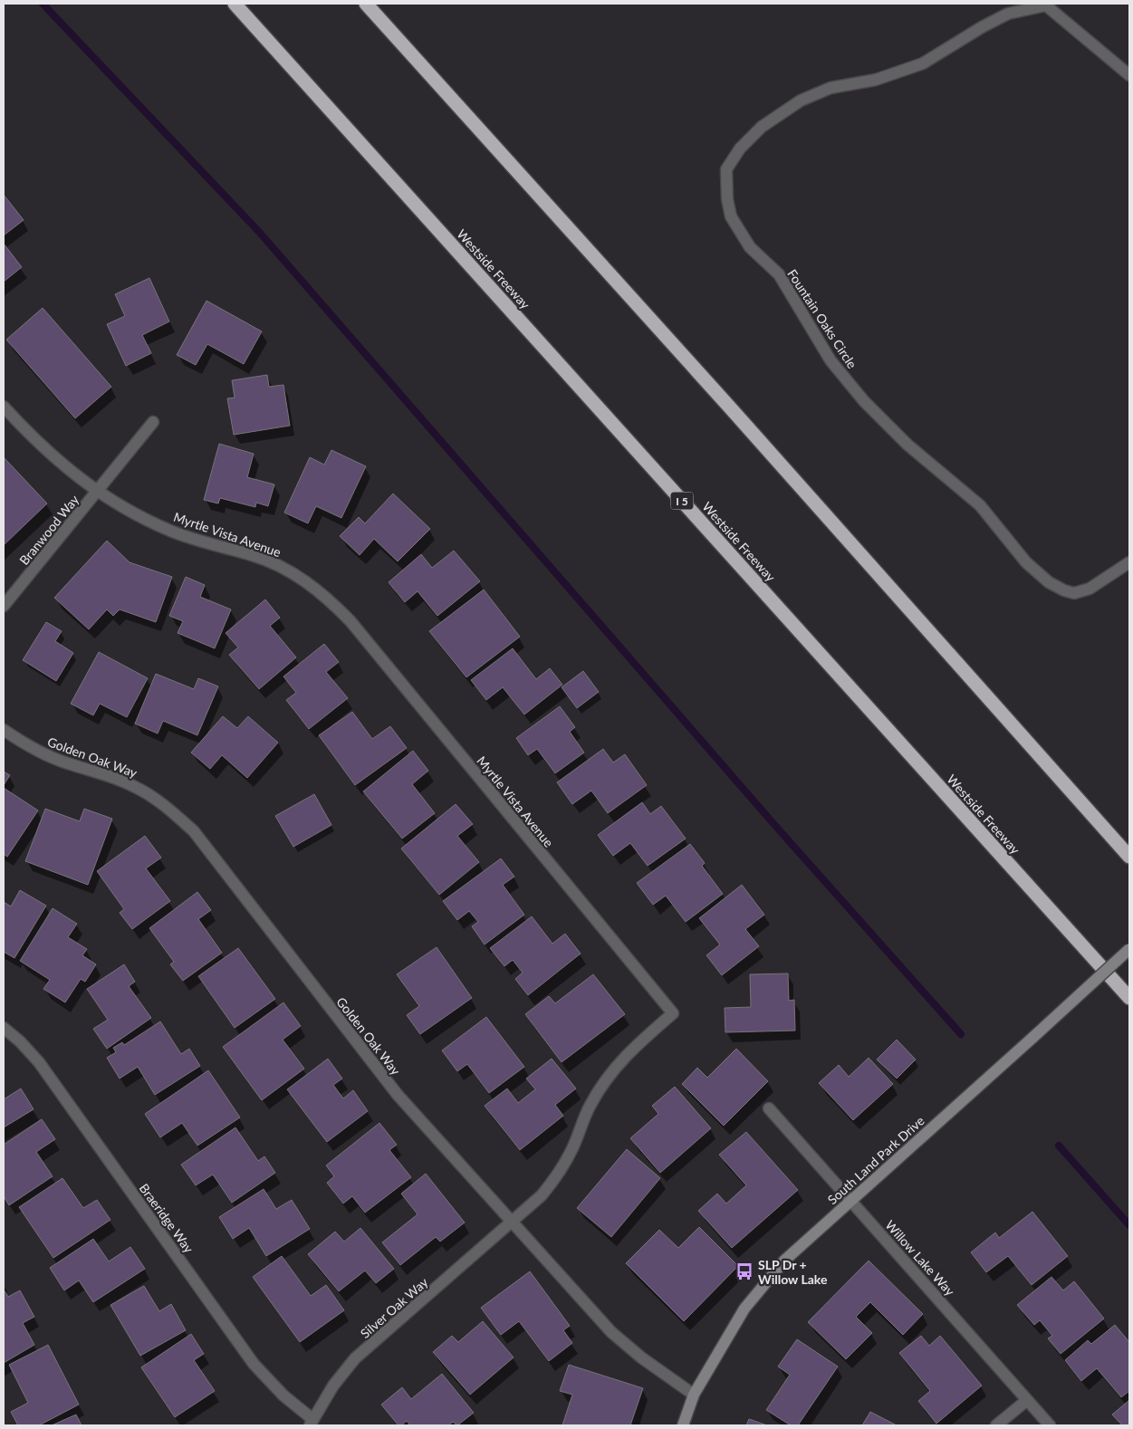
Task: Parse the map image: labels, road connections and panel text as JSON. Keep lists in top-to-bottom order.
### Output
{
  "streets": {
    "highway": ["Westside Freeway", "I 5"],
    "street": [
      "Fountain Oaks Circle",
      "Branwood Way",
      "Myrtle Vista Avenue",
      "Golden Oak Way",
      "South Land Park Drive",
      "Braeridge Way",
      "Willow Lake Way",
      "Silver Oak Way"
    ]
  },
  "crossings": [
    ["Branwood Way", "Myrtle Vista Avenue"],
    ["Myrtle Vista Avenue", "Golden Oak Way"],
    ["Myrtle Vista Avenue", "Silver Oak Way"],
    ["Golden Oak Way", "South Land Park Drive"],
    ["Golden Oak Way", "Silver Oak Way"],
    ["South Land Park Drive", "Willow Lake Way"],
    ["Braeridge Way", "Silver Oak Way"]
  ],
  "places": {
    "bus stop": ["SLP Dr + Willow Lake"]
  }
}
